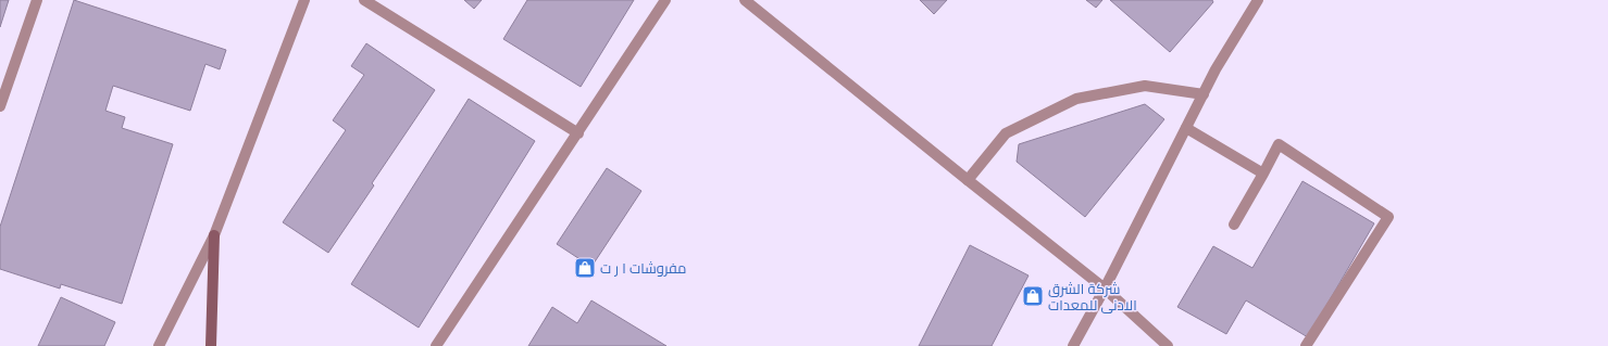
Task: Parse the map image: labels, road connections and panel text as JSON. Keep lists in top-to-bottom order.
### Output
{
  "places": {
    "shop": ["مفروشات ا ر ت", "شركة الشرق الادنى للمعدات"]
  }
}
